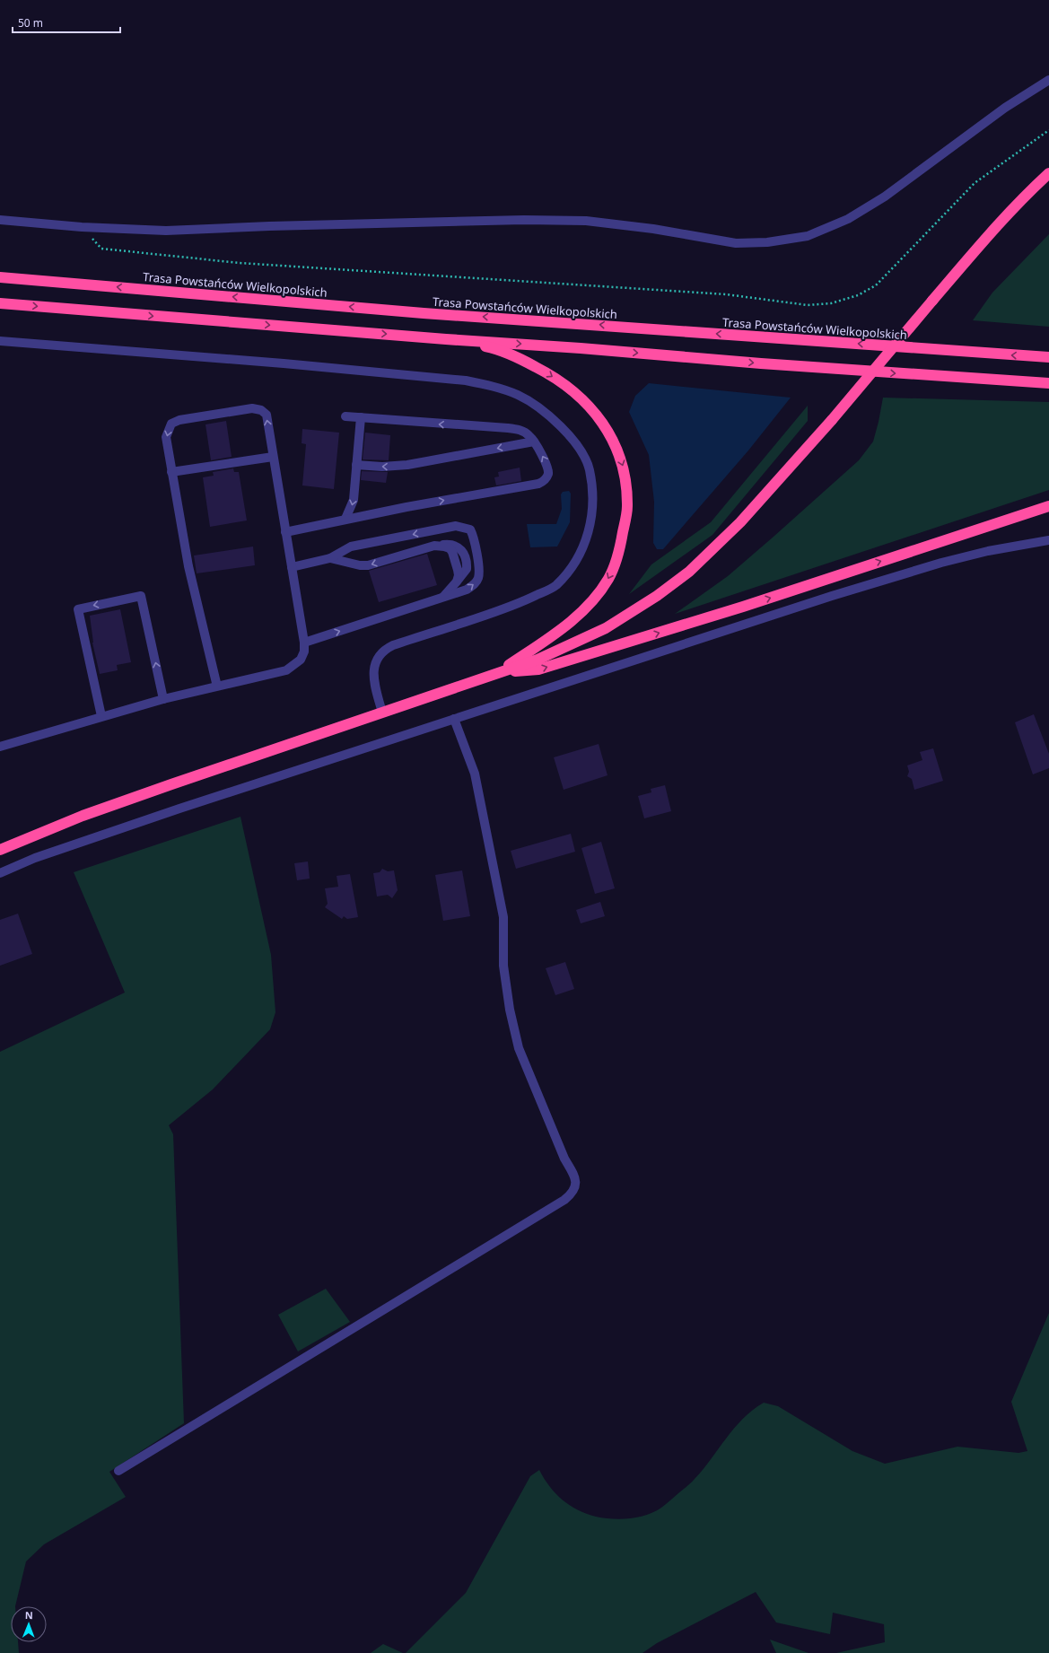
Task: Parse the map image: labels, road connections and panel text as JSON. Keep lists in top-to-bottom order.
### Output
{
  "streets": {
    "highway": ["Trasa Powstańców Wielkopolskich"]
  },
  "scale_bar": "50 m",
  "north": "top"
}
